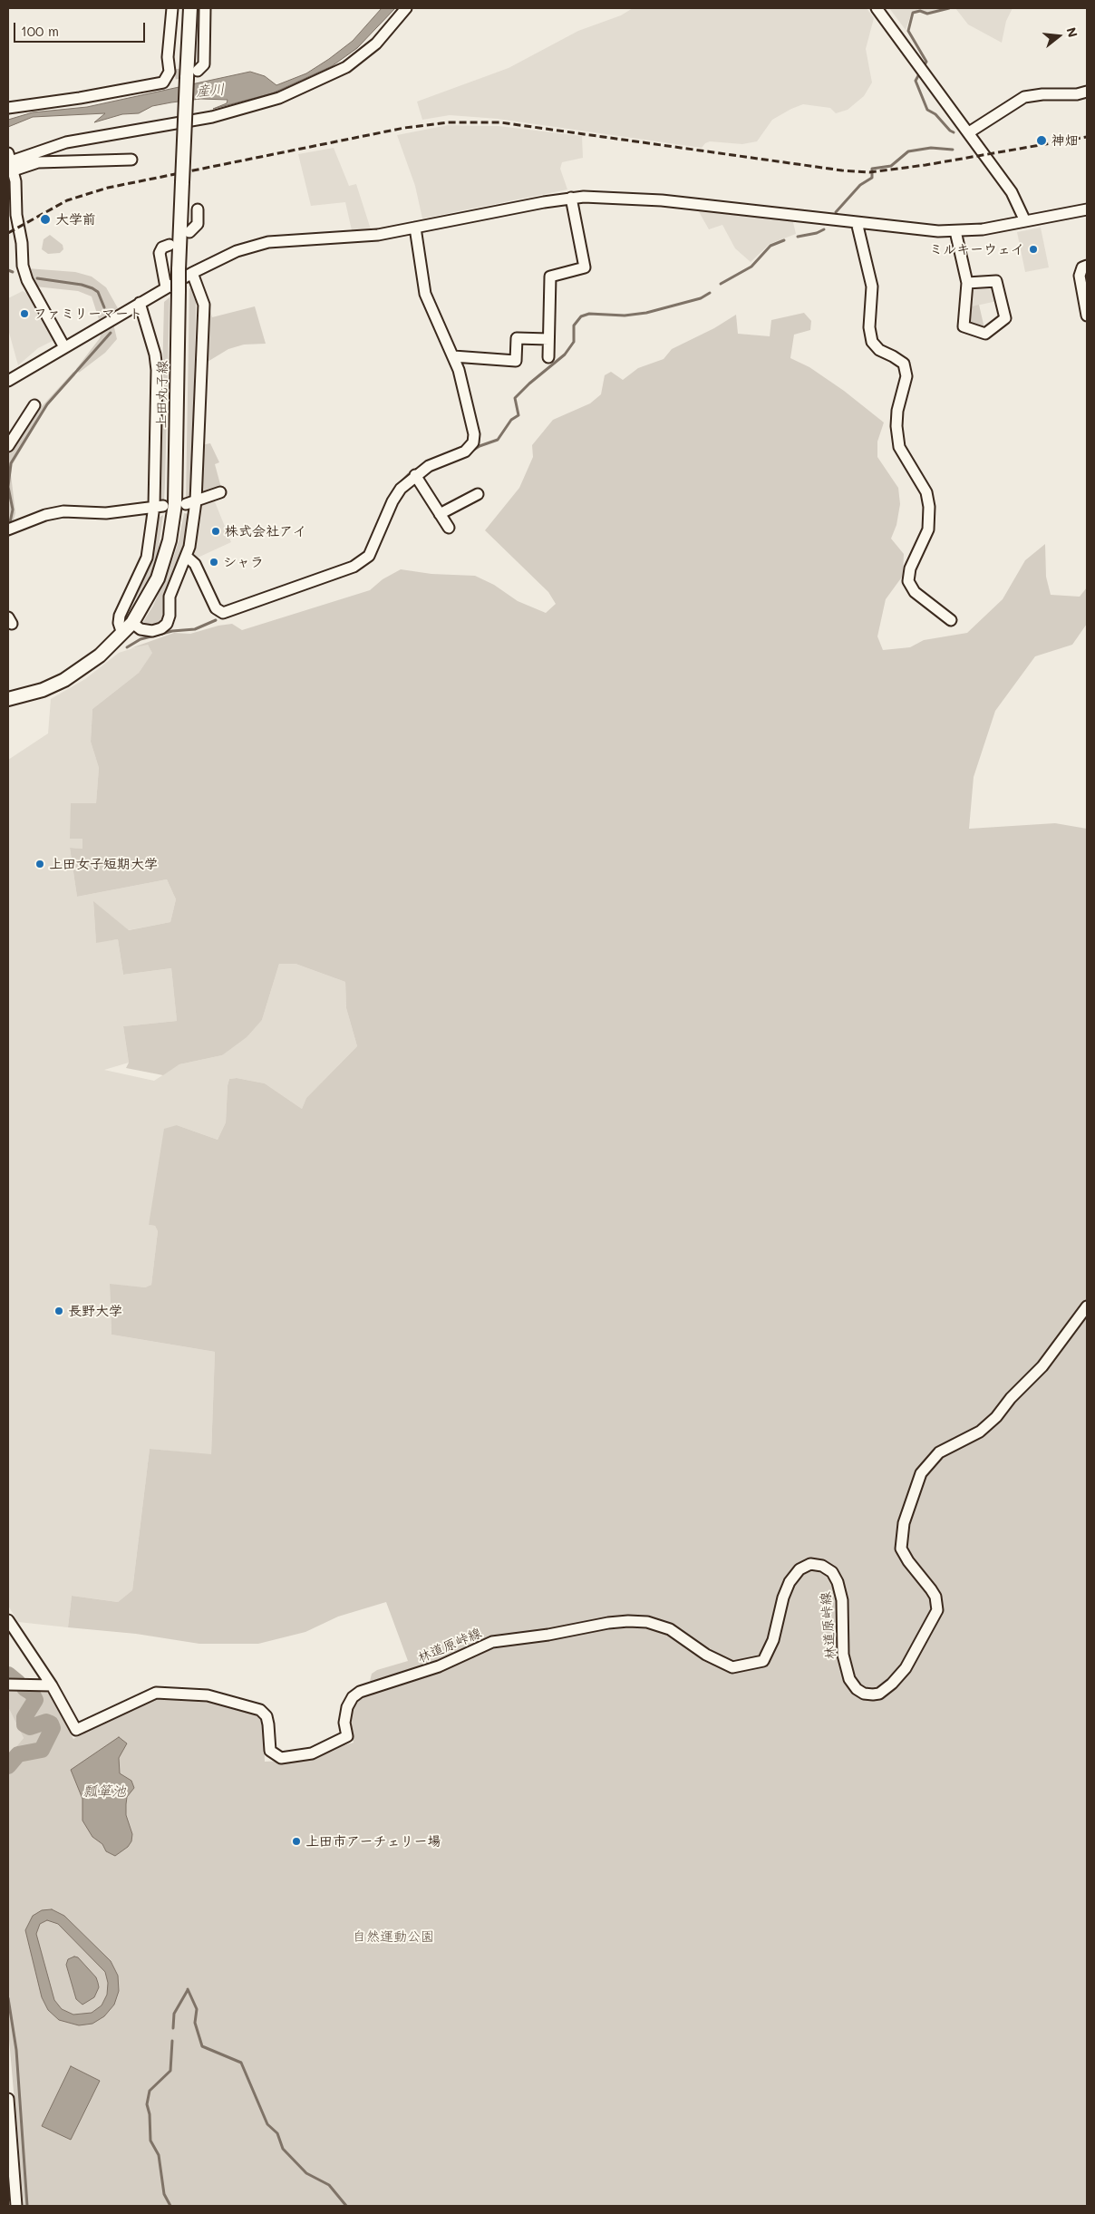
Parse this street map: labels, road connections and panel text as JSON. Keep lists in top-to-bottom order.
{
  "streets": {
    "main road": ["上田丸子線"],
    "street": ["林道原峠線"]
  },
  "water": ["産川", "瓢箪池"],
  "parks": ["自然運動公園"],
  "places": [
    "神畑",
    "大学前",
    "ミルキーウェイ",
    "ファミリーマート",
    "株式会社アイ",
    "シャラ",
    "上田女子短期大学",
    "長野大学",
    "上田市アーチェリー場"
  ],
  "scale_bar": "100 m",
  "north": "right"
}
